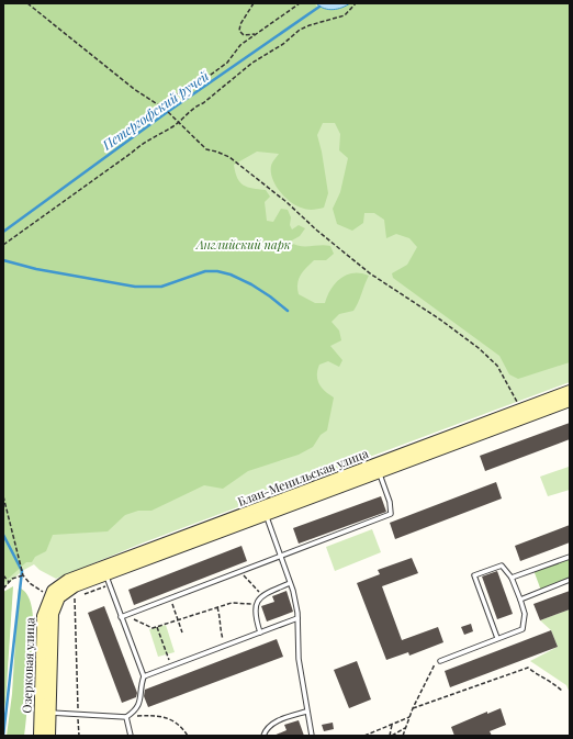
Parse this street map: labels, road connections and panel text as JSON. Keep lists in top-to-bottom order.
{
  "streets": {
    "street": ["Блан-Менильская улица", "Озерковая улица"]
  },
  "crossings": [
    ["Блан-Менильская улица", "Озерковая улица"]
  ],
  "water": ["Петергофский ручей"],
  "parks": ["Английский парк"]
}
